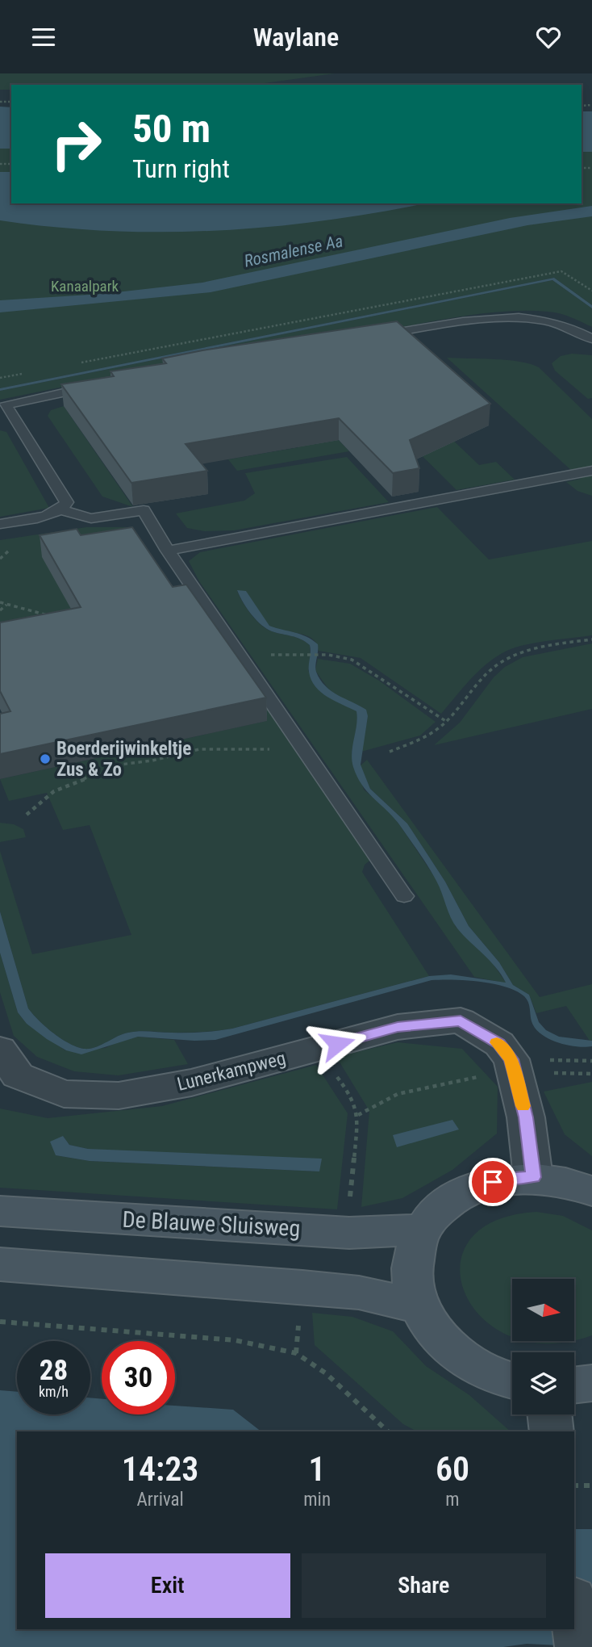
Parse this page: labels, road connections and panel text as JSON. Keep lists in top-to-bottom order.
{
  "streets": {
    "main road": ["De Blauwe Sluisweg"],
    "street": ["Lunerkampweg"]
  },
  "water": ["Rosmalense Aa"],
  "parks": ["Kanaalpark"],
  "places": ["Boerderijwinkeltje Zus & Zo"],
  "north": "right",
  "page": {
    "header": "Waylane",
    "turn": ["50 m", "Turn right"],
    "speed": "28 km/h",
    "limit": "30",
    "eta": [
      "14:23",
      "Arrival",
      "1",
      "min",
      "60",
      "m"
    ],
    "buttons": ["Exit", "Share"]
  }
}
